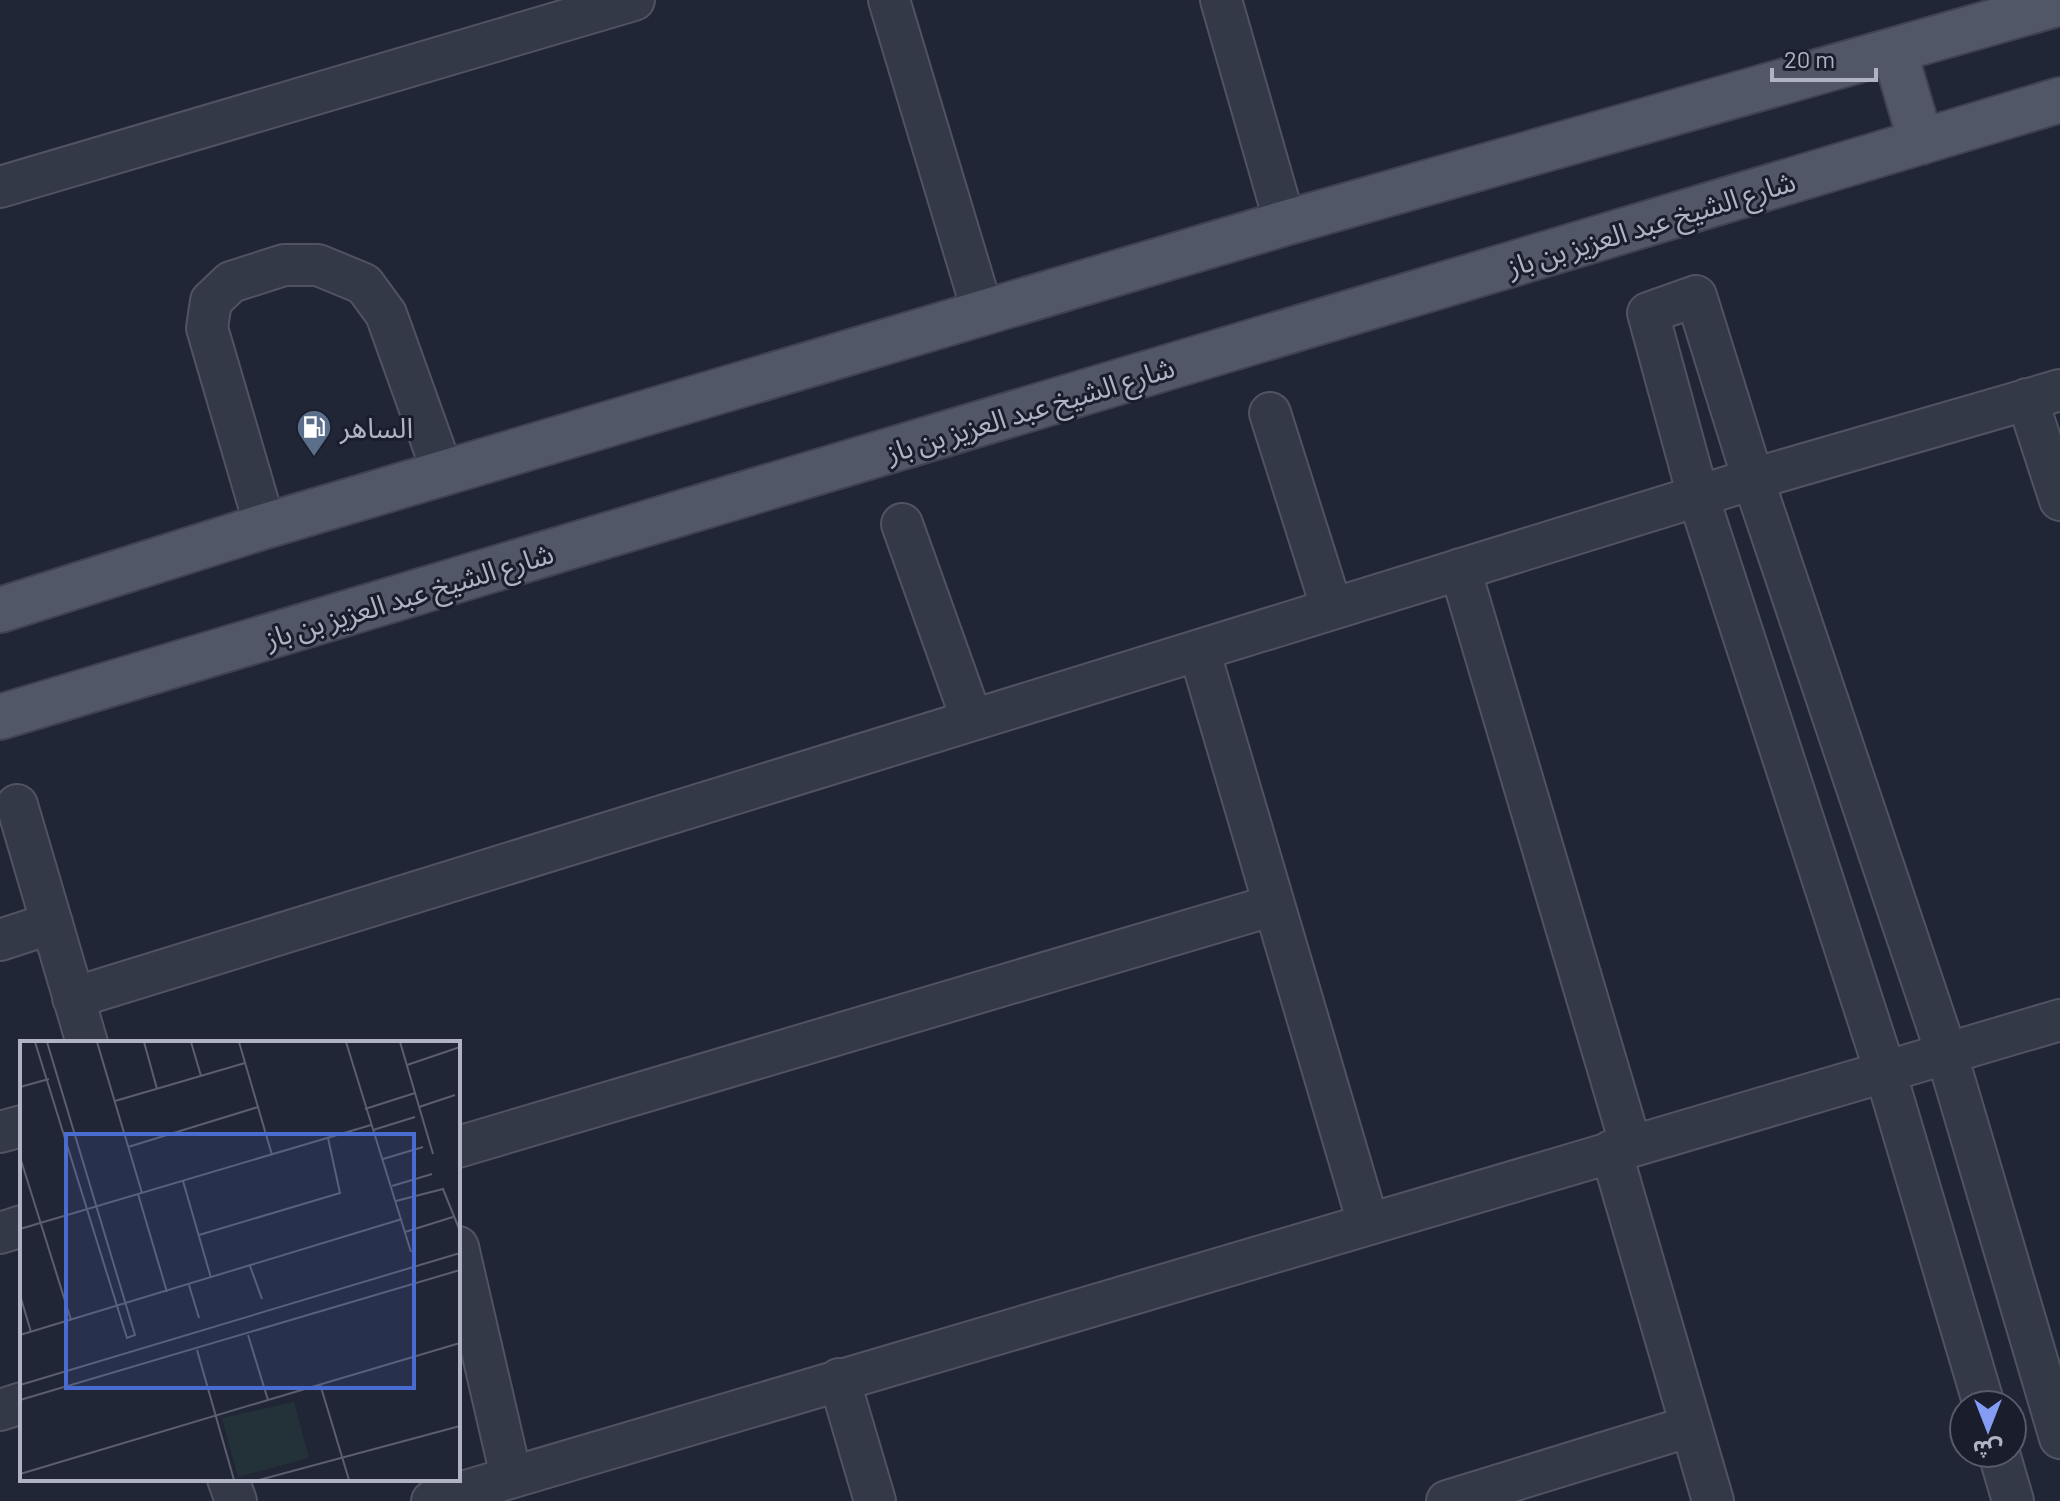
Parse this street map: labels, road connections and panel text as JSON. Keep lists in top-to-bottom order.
{
  "streets": {
    "main road": ["شارع الشيخ عبد العزيز بن باز"]
  },
  "places": {
    "fuel station": ["الساهر"]
  },
  "scale_bar": "20 m",
  "north": "bottom"
}
